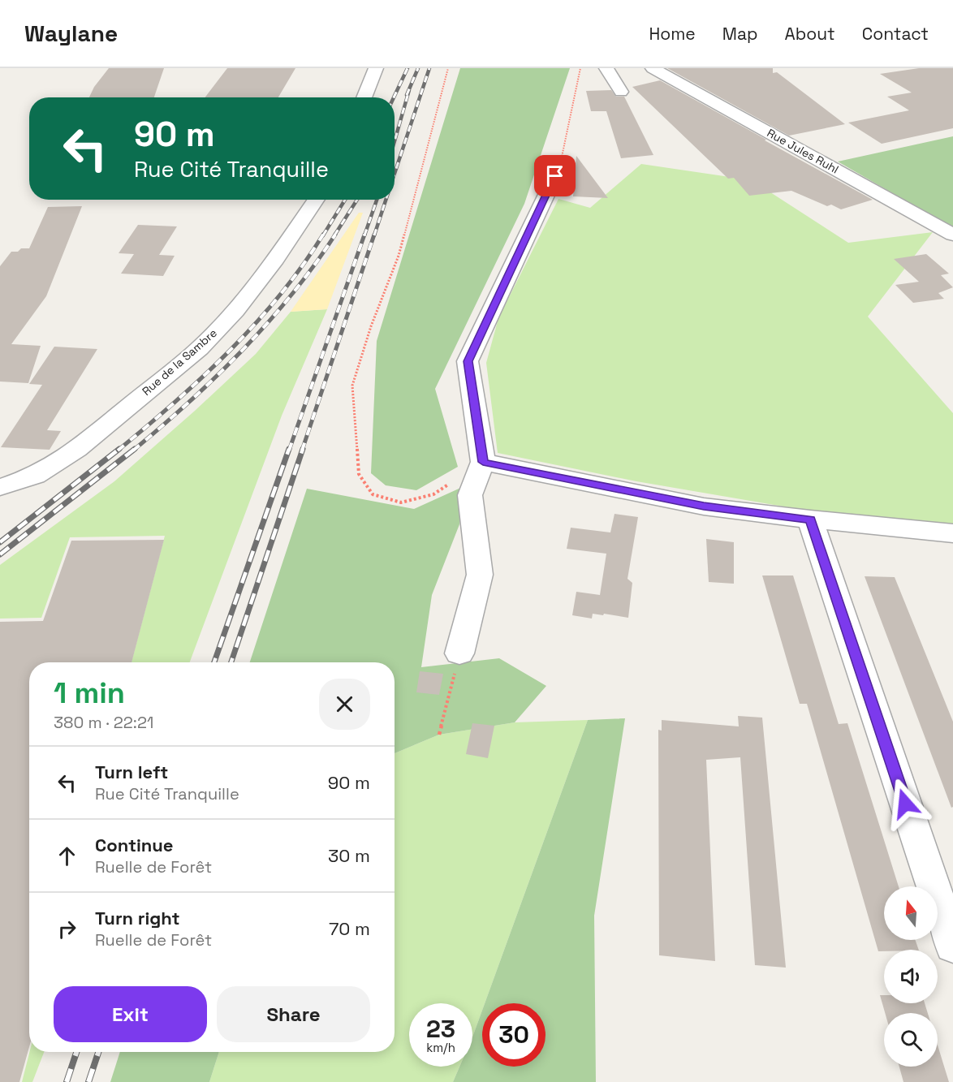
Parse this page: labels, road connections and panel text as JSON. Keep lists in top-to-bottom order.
{
  "streets": {
    "street": ["Rue Jules Ruhl", "Rue de la Sambre"]
  },
  "north": "top",
  "page": {
    "header": "Waylane",
    "nav": [
      "Home",
      "Map",
      "About",
      "Contact"
    ],
    "turn": ["90 m", "Rue Cité Tranquille"],
    "heading": ["1 min", "380 m · 22:21"],
    "list": [
      {
        "name": "Turn left",
        "note": "Rue Cité Tranquille",
        "value": "90 m"
      },
      {
        "name": "Continue",
        "note": "Ruelle de Forêt",
        "value": "30 m"
      },
      {
        "name": "Turn right",
        "note": "Ruelle de Forêt",
        "value": "70 m"
      }
    ],
    "buttons": ["Exit", "Share"],
    "speed": "23 km/h",
    "limit": "30"
  }
}
